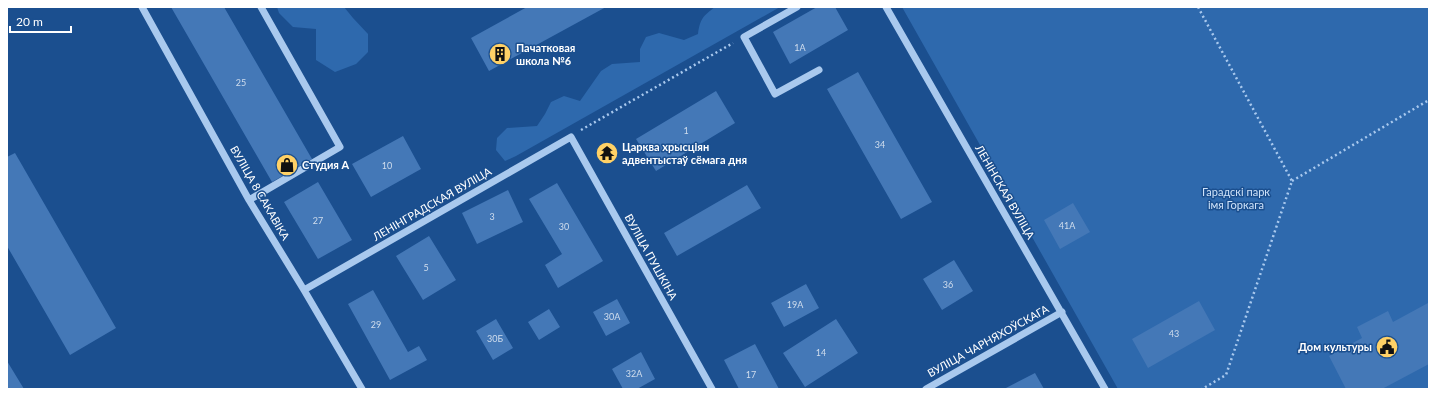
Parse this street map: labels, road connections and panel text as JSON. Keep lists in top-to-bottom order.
{
  "streets": {
    "street": [
      "ЛЕНІНСКАЯ ВУЛІЦА",
      "ВУЛІЦА 8 САКАВІКА",
      "ЛЕНІНГРАДСКАЯ ВУЛІЦА",
      "ВУЛІЦА ПУШКІНА",
      "ВУЛІЦА ЧАРНЯХОЎСКАГА"
    ]
  },
  "crossings": [
    ["ЛЕНІНСКАЯ ВУЛІЦА", "ВУЛІЦА ЧАРНЯХОЎСКАГА"],
    ["ВУЛІЦА 8 САКАВІКА", "ЛЕНІНГРАДСКАЯ ВУЛІЦА"],
    ["ЛЕНІНГРАДСКАЯ ВУЛІЦА", "ВУЛІЦА ПУШКІНА"]
  ],
  "parks": ["Гарадскі парк імя Горкага"],
  "places": {
    "building": ["Пачатковая школа №6"],
    "temple": ["Царква хрысціян адвентыстаў сёмага дня"],
    "shop": ["Студия А"],
    "public building": ["Дом культуры"]
  },
  "house_numbers": [
    "1А",
    "25",
    "1",
    "34",
    "10",
    "3",
    "27",
    "41А",
    "30",
    "5",
    "36",
    "19А",
    "30А",
    "29",
    "43",
    "30Б",
    "14",
    "32А",
    "17"
  ],
  "scale_bar": "20 m"
}
